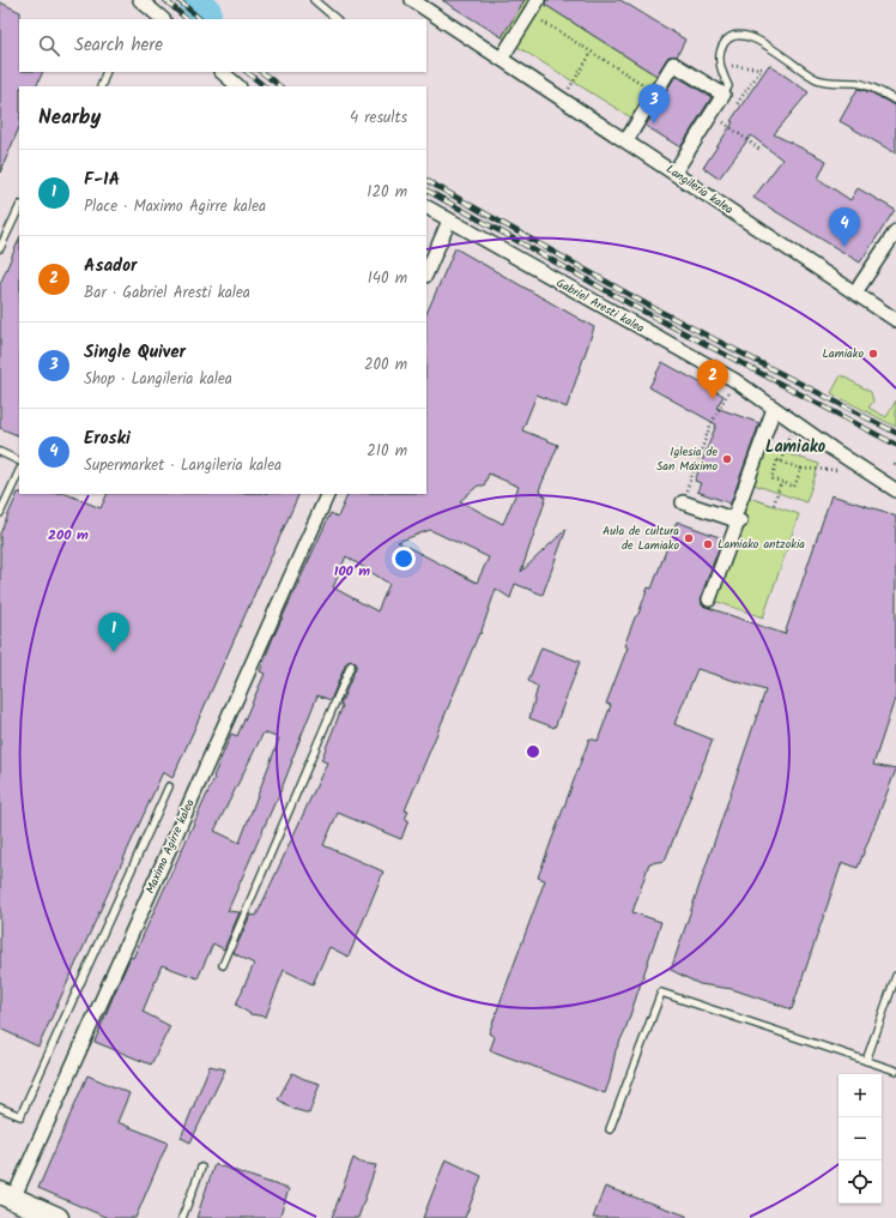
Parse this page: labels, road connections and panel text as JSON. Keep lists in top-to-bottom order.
{
  "streets": {
    "street": ["Langileria kalea", "Gabriel Aresti kalea", "Maximo Agirre kalea"]
  },
  "districts": ["Lamiako"],
  "places": [
    "Lamiako",
    "Iglesia de San Máximo",
    "Aula de cultura de Lamiako",
    "Lamiako antzokia"
  ],
  "page": {
    "search": "Search here",
    "pins": [
      "3",
      "4",
      "2",
      "1"
    ],
    "heading": ["Nearby", "4 results"],
    "list": [
      {
        "mark": "1",
        "name": "F-1A",
        "note": "Place · Maximo Agirre kalea",
        "value": "120 m"
      },
      {
        "mark": "2",
        "name": "Asador",
        "note": "Bar · Gabriel Aresti kalea",
        "value": "140 m"
      },
      {
        "mark": "3",
        "name": "Single Quiver",
        "note": "Shop · Langileria kalea",
        "value": "200 m"
      },
      {
        "mark": "4",
        "name": "Eroski",
        "note": "Supermarket · Langileria kalea",
        "value": "210 m"
      }
    ],
    "map_buttons": ["+", "−"]
  },
  "rings": ["200 m", "100 m"]
}
